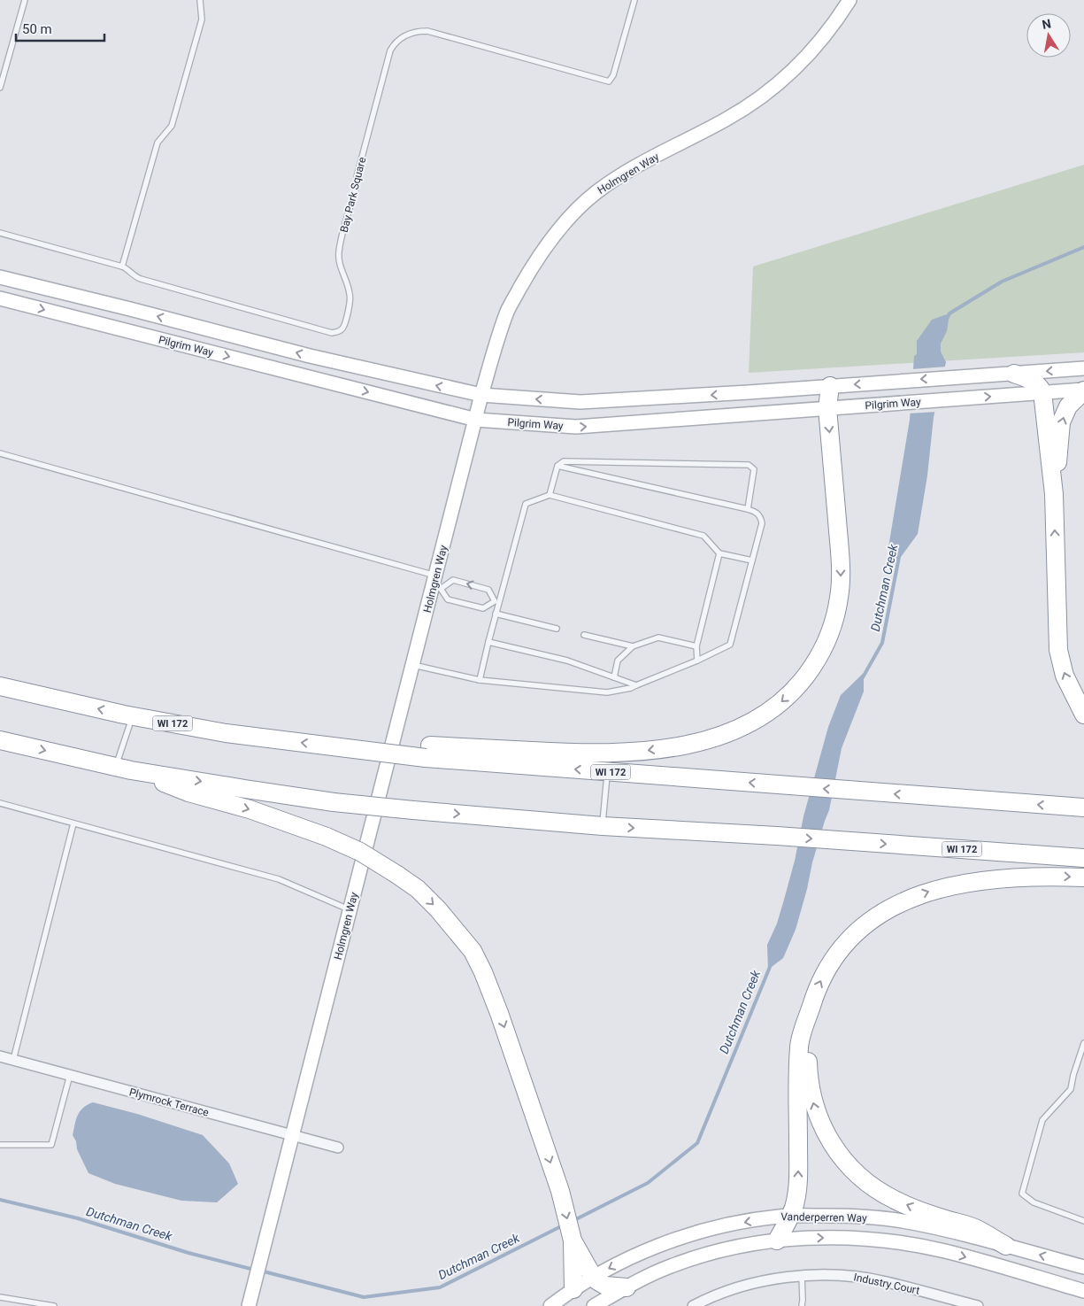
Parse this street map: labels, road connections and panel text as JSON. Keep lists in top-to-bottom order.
{
  "streets": {
    "highway": ["WI 172"],
    "street": [
      "Holmgren Way",
      "Pilgrim Way",
      "Plymrock Terrace",
      "Vanderperren Way",
      "Industry Court"
    ],
    "lane": ["Bay Park Square"]
  },
  "crossings": [
    ["Holmgren Way", "Pilgrim Way"],
    ["Holmgren Way", "Plymrock Terrace"]
  ],
  "water": ["Dutchman Creek"],
  "scale_bar": "50 m",
  "north": "top"
}
